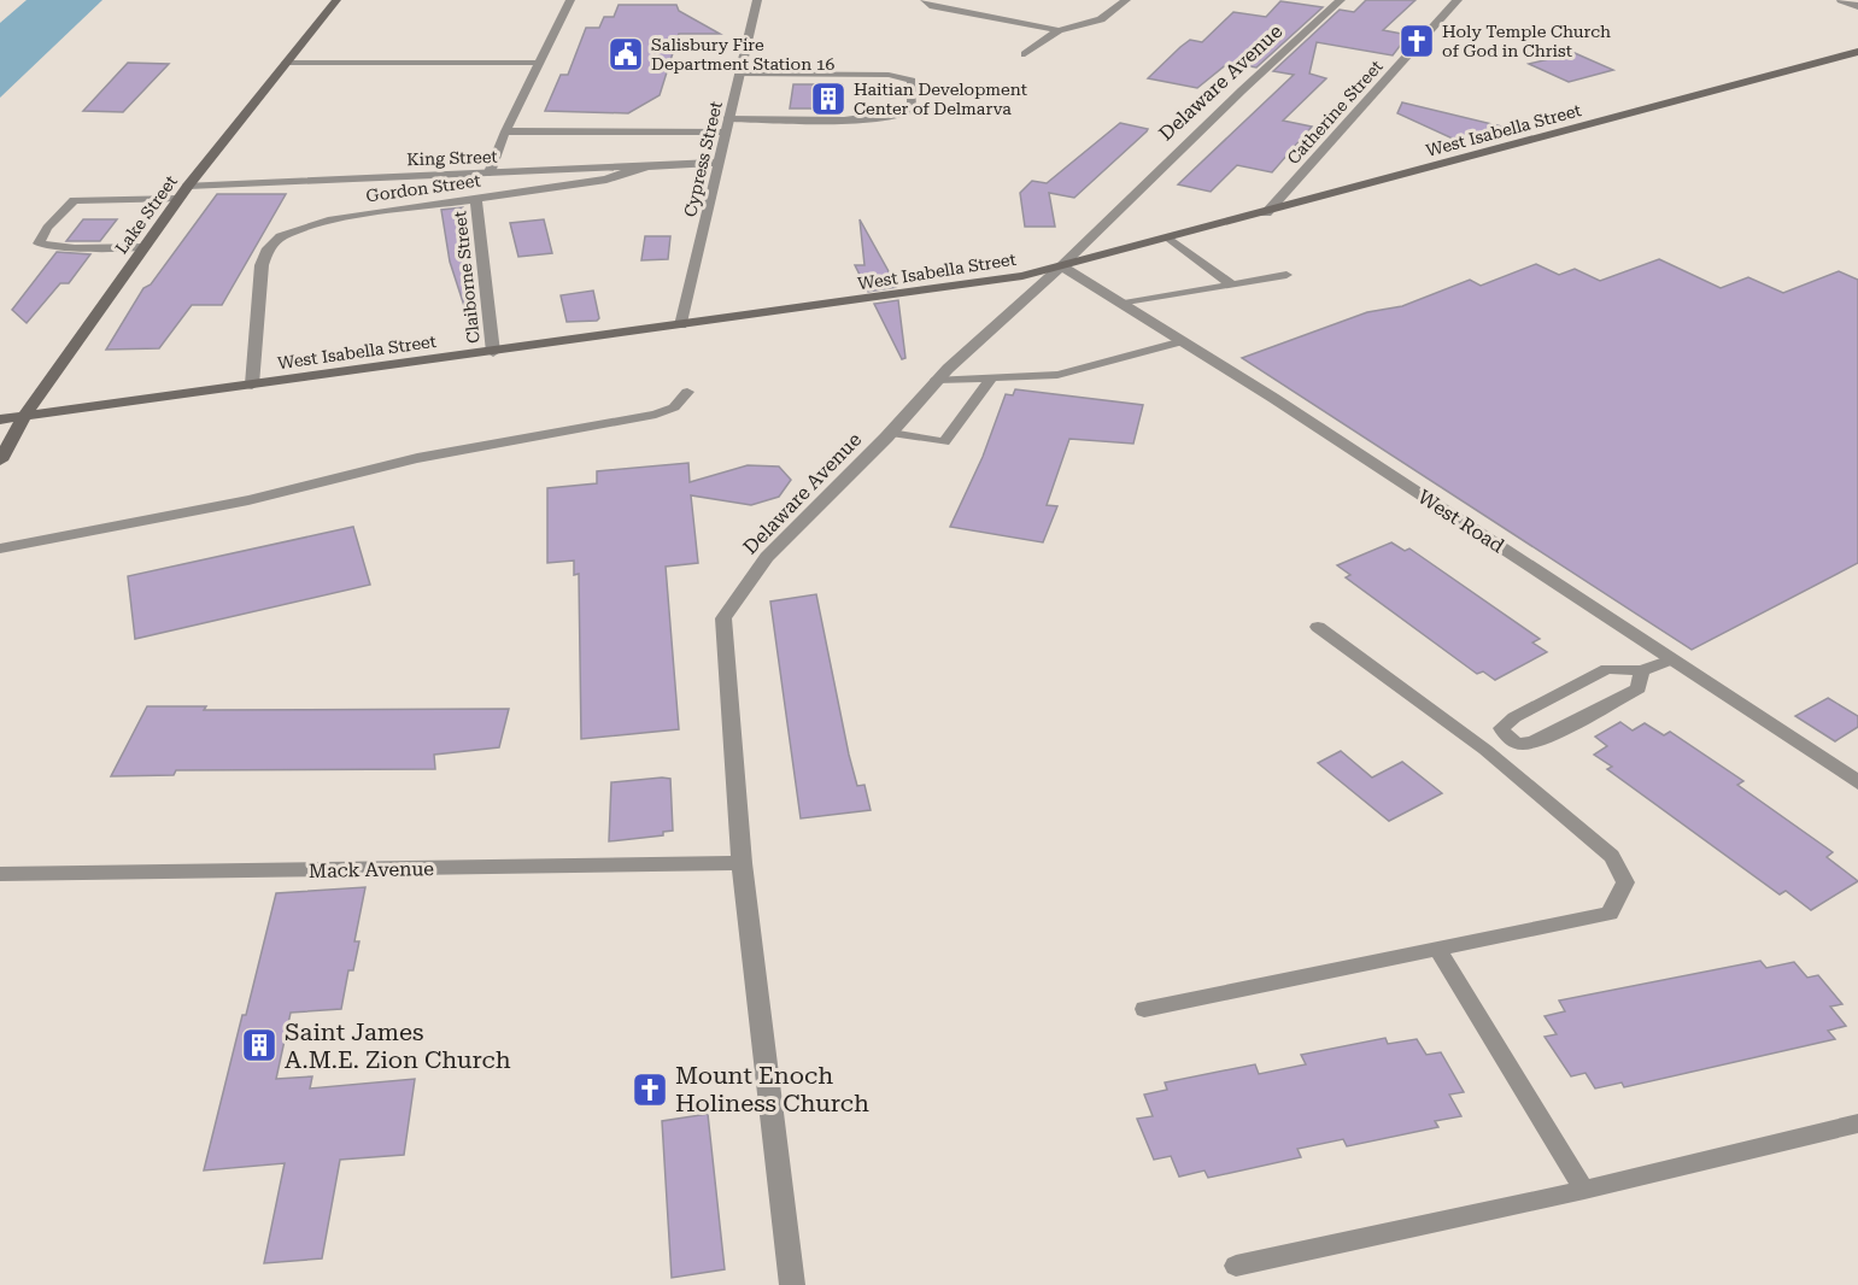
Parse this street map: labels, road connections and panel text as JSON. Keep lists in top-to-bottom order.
{
  "streets": {
    "street": [
      "Delaware Avenue",
      "Catherine Street",
      "West Isabella Street",
      "King Street",
      "Cypress Street",
      "Gordon Street",
      "Lake Street",
      "Claiborne Street",
      "West Road",
      "Mack Avenue"
    ]
  },
  "crossings": [
    ["Delaware Avenue", "West Isabella Street"],
    ["Delaware Avenue", "West Road"],
    ["Delaware Avenue", "Mack Avenue"],
    ["Catherine Street", "West Isabella Street"],
    ["West Isabella Street", "Cypress Street"],
    ["West Isabella Street", "Gordon Street"],
    ["West Isabella Street", "Lake Street"],
    ["West Isabella Street", "Claiborne Street"],
    ["West Isabella Street", "West Road"],
    ["King Street", "Cypress Street"],
    ["King Street", "Gordon Street"],
    ["King Street", "Lake Street"],
    ["Gordon Street", "Claiborne Street"]
  ],
  "places": {
    "church": ["Holy Temple Church of God in Christ", "Mount Enoch Holiness Church"],
    "public building": ["Salisbury Fire Department Station 16"],
    "building": ["Haitian Development Center of Delmarva", "Saint James A.M.E. Zion Church"]
  }
}
